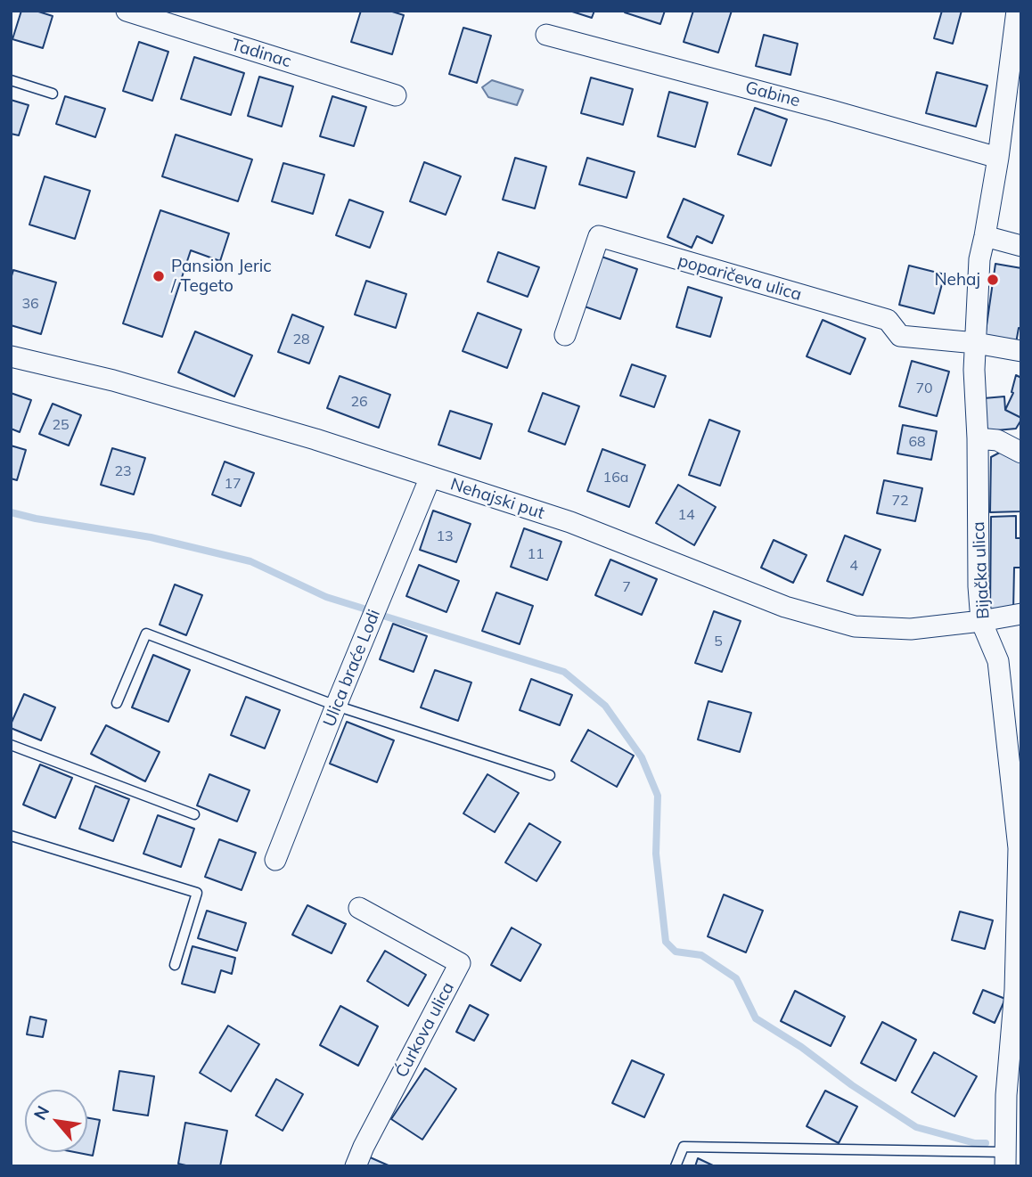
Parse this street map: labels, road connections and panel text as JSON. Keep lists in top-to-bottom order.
{
  "streets": {
    "street": [
      "Tadinac",
      "Gabine",
      "poparičeva ulica",
      "Nehajski put",
      "Bijačka ulica",
      "Ulica braće Lodi",
      "Ćurkova ulica"
    ]
  },
  "crossings": [
    ["Gabine", "Bijačka ulica"],
    ["poparičeva ulica", "Bijačka ulica"],
    ["Nehajski put", "Bijačka ulica"],
    ["Nehajski put", "Ulica braće Lodi"]
  ],
  "places": ["Pansion Jeric / Tegeto", "Nehaj"],
  "house_numbers": [
    "36",
    "28",
    "70",
    "26",
    "25",
    "68",
    "23",
    "16a",
    "17",
    "72",
    "14",
    "13",
    "11",
    "4",
    "7",
    "5"
  ],
  "north": "top left"
}
